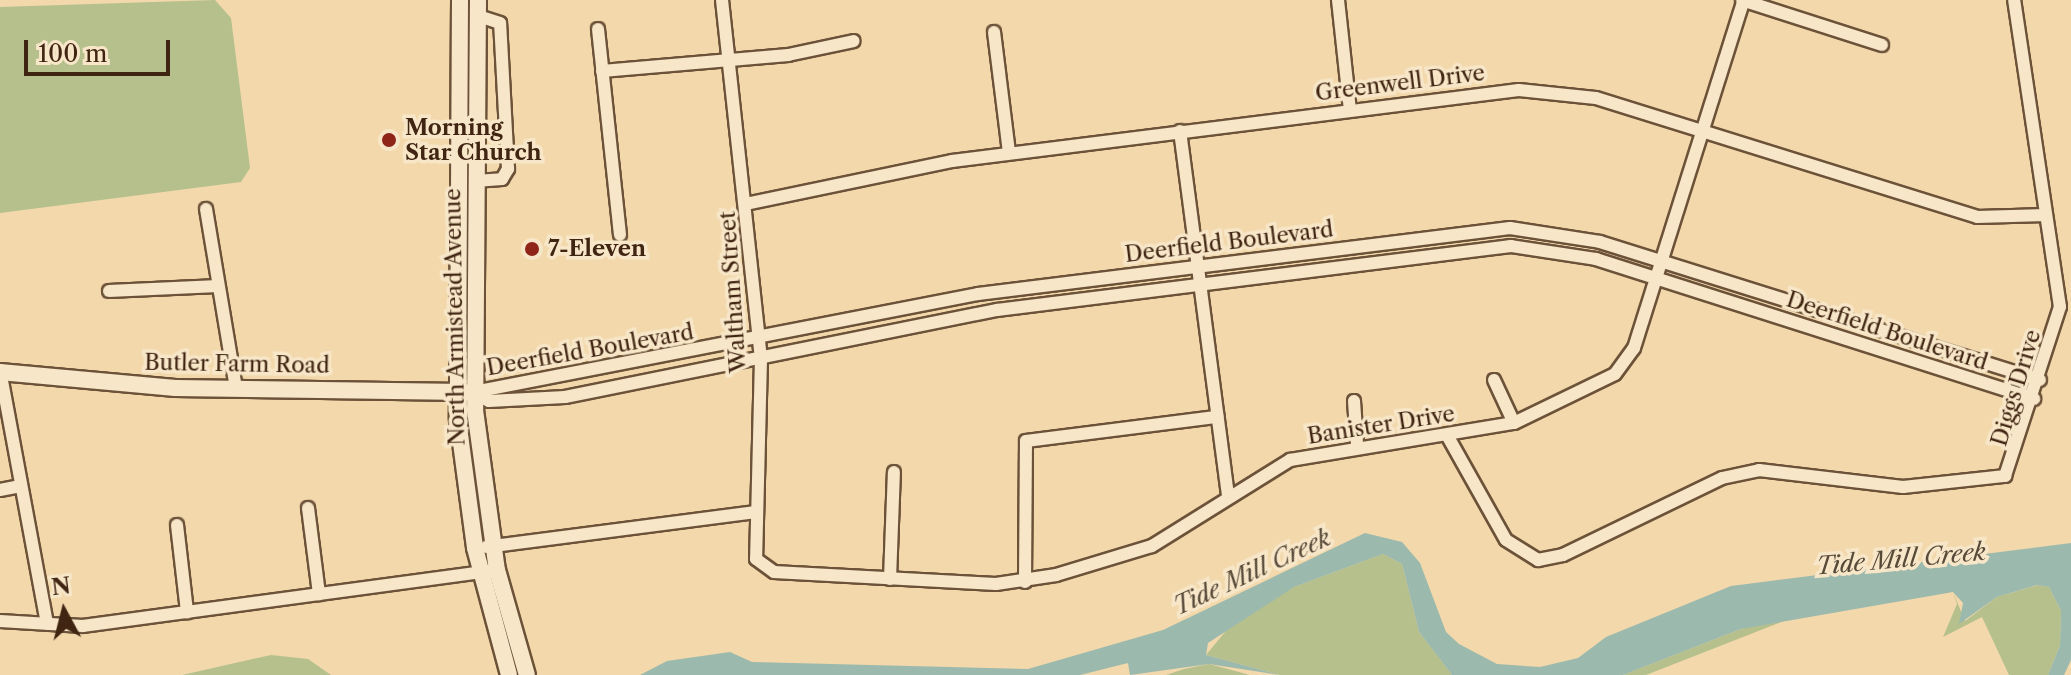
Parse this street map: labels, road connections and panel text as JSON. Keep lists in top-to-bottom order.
{
  "streets": {
    "main road": ["North Armistead Avenue", "Butler Farm Road"],
    "street": [
      "Greenwell Drive",
      "Deerfield Boulevard",
      "Waltham Street",
      "Diggs Drive",
      "Banister Drive"
    ]
  },
  "crossings": [
    ["Greenwell Drive", "Waltham Street"],
    ["Greenwell Drive", "Diggs Drive"],
    ["Greenwell Drive", "Banister Drive"],
    ["Deerfield Boulevard", "Waltham Street"],
    ["Deerfield Boulevard", "North Armistead Avenue"],
    ["Deerfield Boulevard", "Butler Farm Road"],
    ["Deerfield Boulevard", "Diggs Drive"],
    ["Deerfield Boulevard", "Banister Drive"],
    ["Waltham Street", "Banister Drive"],
    ["North Armistead Avenue", "Butler Farm Road"],
    ["Diggs Drive", "Banister Drive"]
  ],
  "water": ["Tide Mill Creek"],
  "places": ["Morning Star Church", "7-Eleven"],
  "scale_bar": "100 m",
  "north": "top"
}
